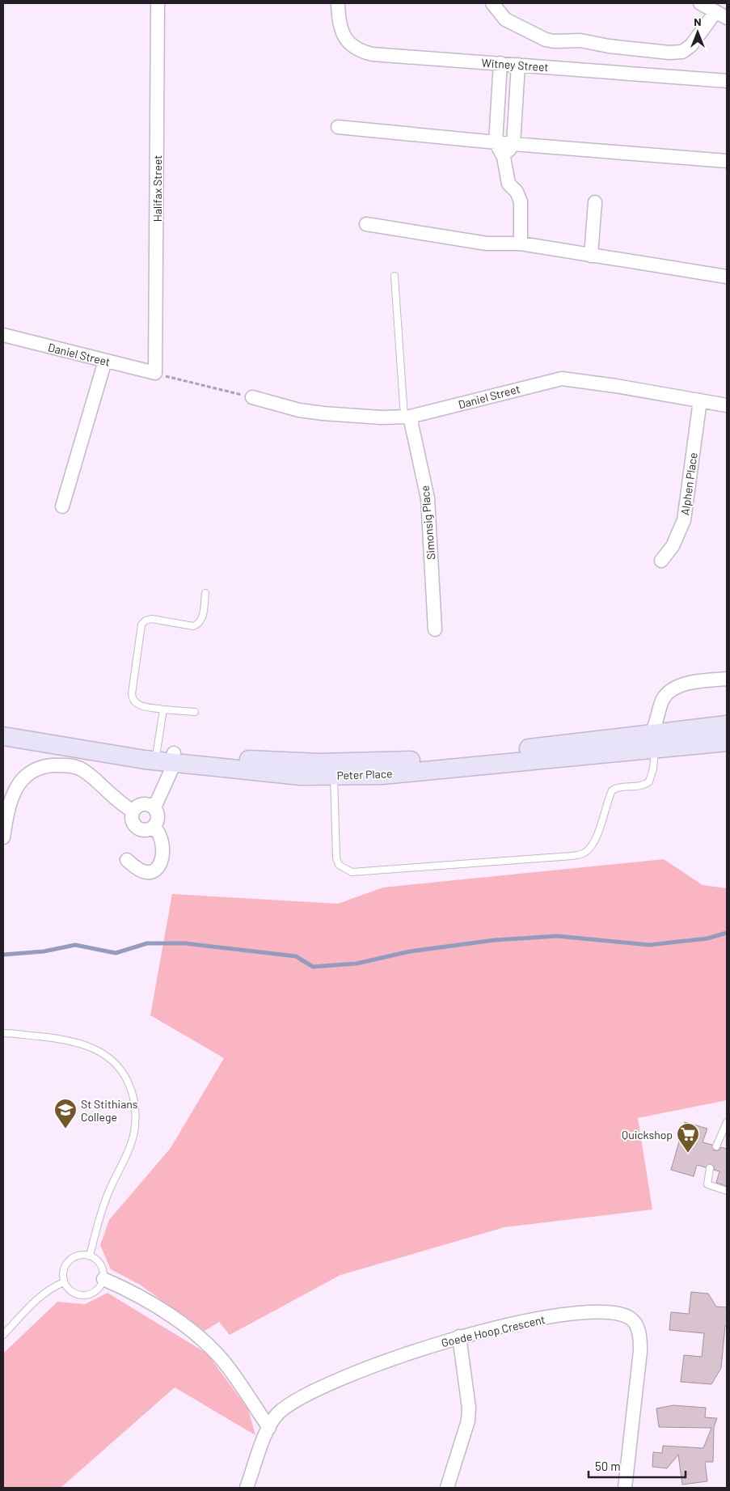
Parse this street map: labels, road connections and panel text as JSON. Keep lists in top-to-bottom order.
{
  "streets": {
    "main road": ["Peter Place"],
    "street": [
      "Witney Street",
      "Halifax Street",
      "Daniel Street",
      "Alphen Place",
      "Simonsig Place",
      "Goede Hoop Crescent"
    ]
  },
  "crossings": [
    ["Halifax Street", "Daniel Street"],
    ["Daniel Street", "Alphen Place"],
    ["Daniel Street", "Simonsig Place"]
  ],
  "places": {
    "school or university": ["St Stithians College"],
    "supermarket": ["Quickshop"]
  },
  "scale_bar": "50 m",
  "north": "top"
}
